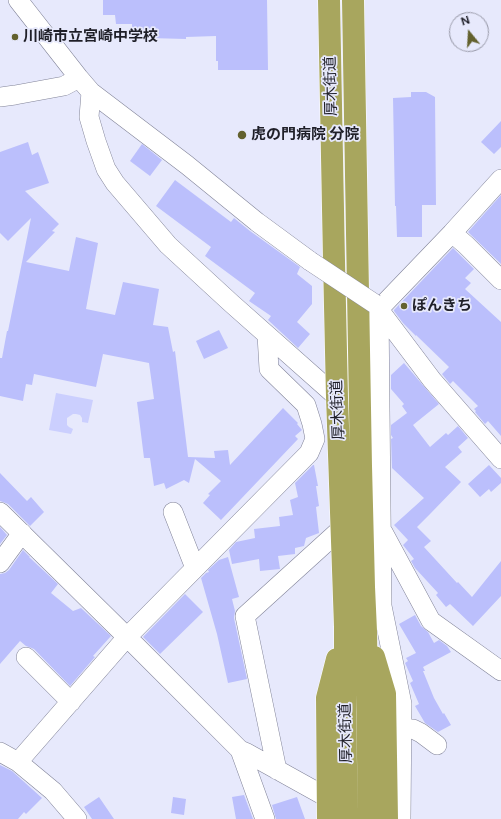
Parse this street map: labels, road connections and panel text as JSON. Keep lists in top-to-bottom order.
{
  "streets": {
    "highway": ["厚木街道"]
  },
  "places": ["川崎市立宮崎中学校", "虎の門病院 分院", "ぽんきち"],
  "north": "top"
}
